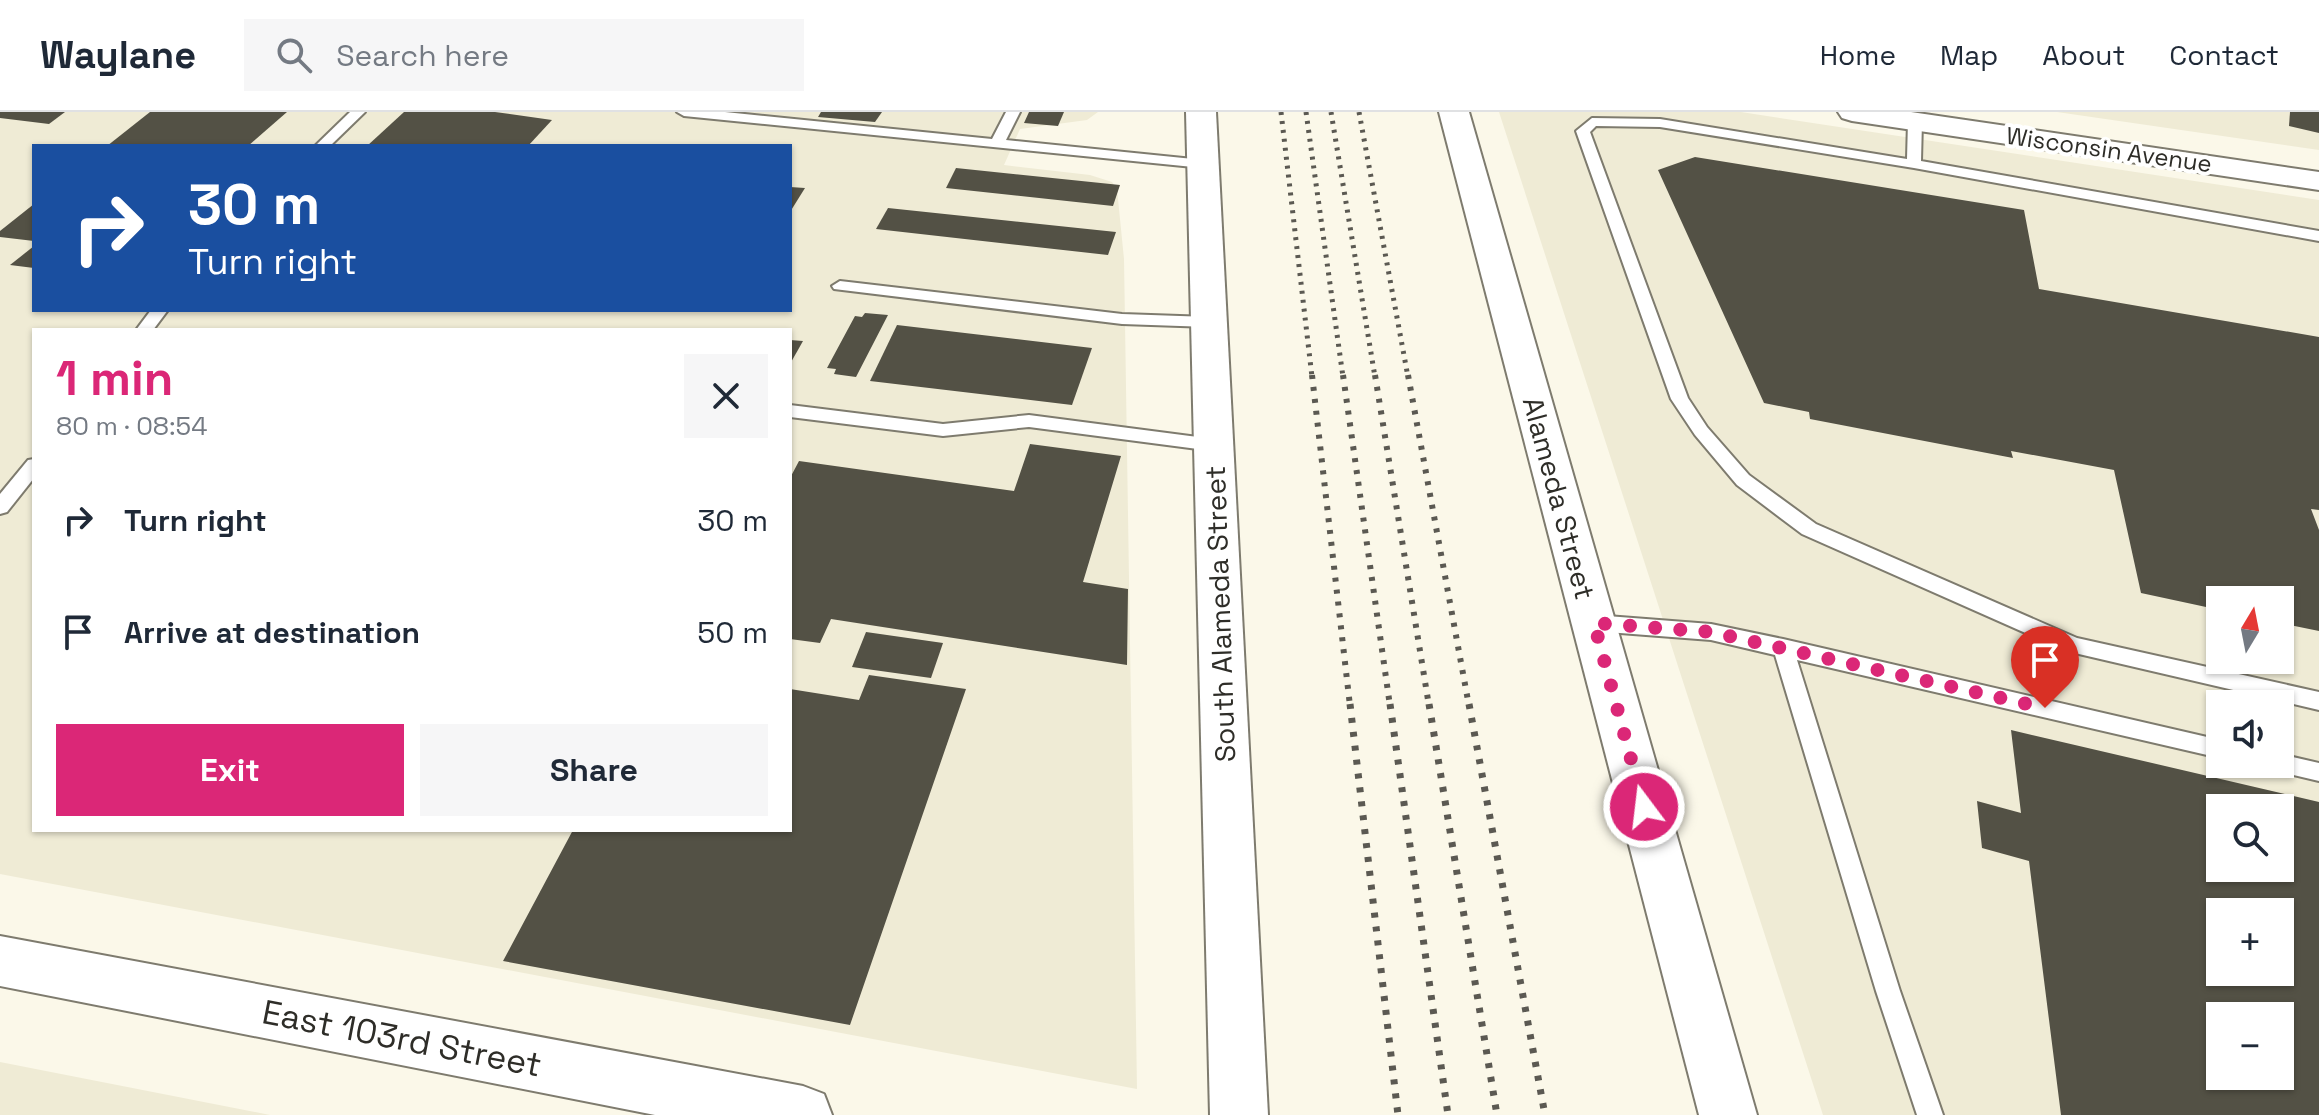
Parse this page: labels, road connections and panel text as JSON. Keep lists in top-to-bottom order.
{
  "streets": {
    "street": [
      "Wisconsin Avenue",
      "Alameda Street",
      "South Alameda Street",
      "East 103rd Street"
    ]
  },
  "north": "top",
  "page": {
    "header": "Waylane",
    "search": "Search here",
    "nav": [
      "Home",
      "Map",
      "About",
      "Contact"
    ],
    "turn": ["30 m", "Turn right"],
    "heading": ["1 min", "80 m · 08:54"],
    "list": [
      {
        "name": "Turn right",
        "value": "30 m"
      },
      {
        "name": "Arrive at destination",
        "value": "50 m"
      }
    ],
    "map_buttons": ["+", "−"],
    "buttons": ["Exit", "Share"]
  }
}
